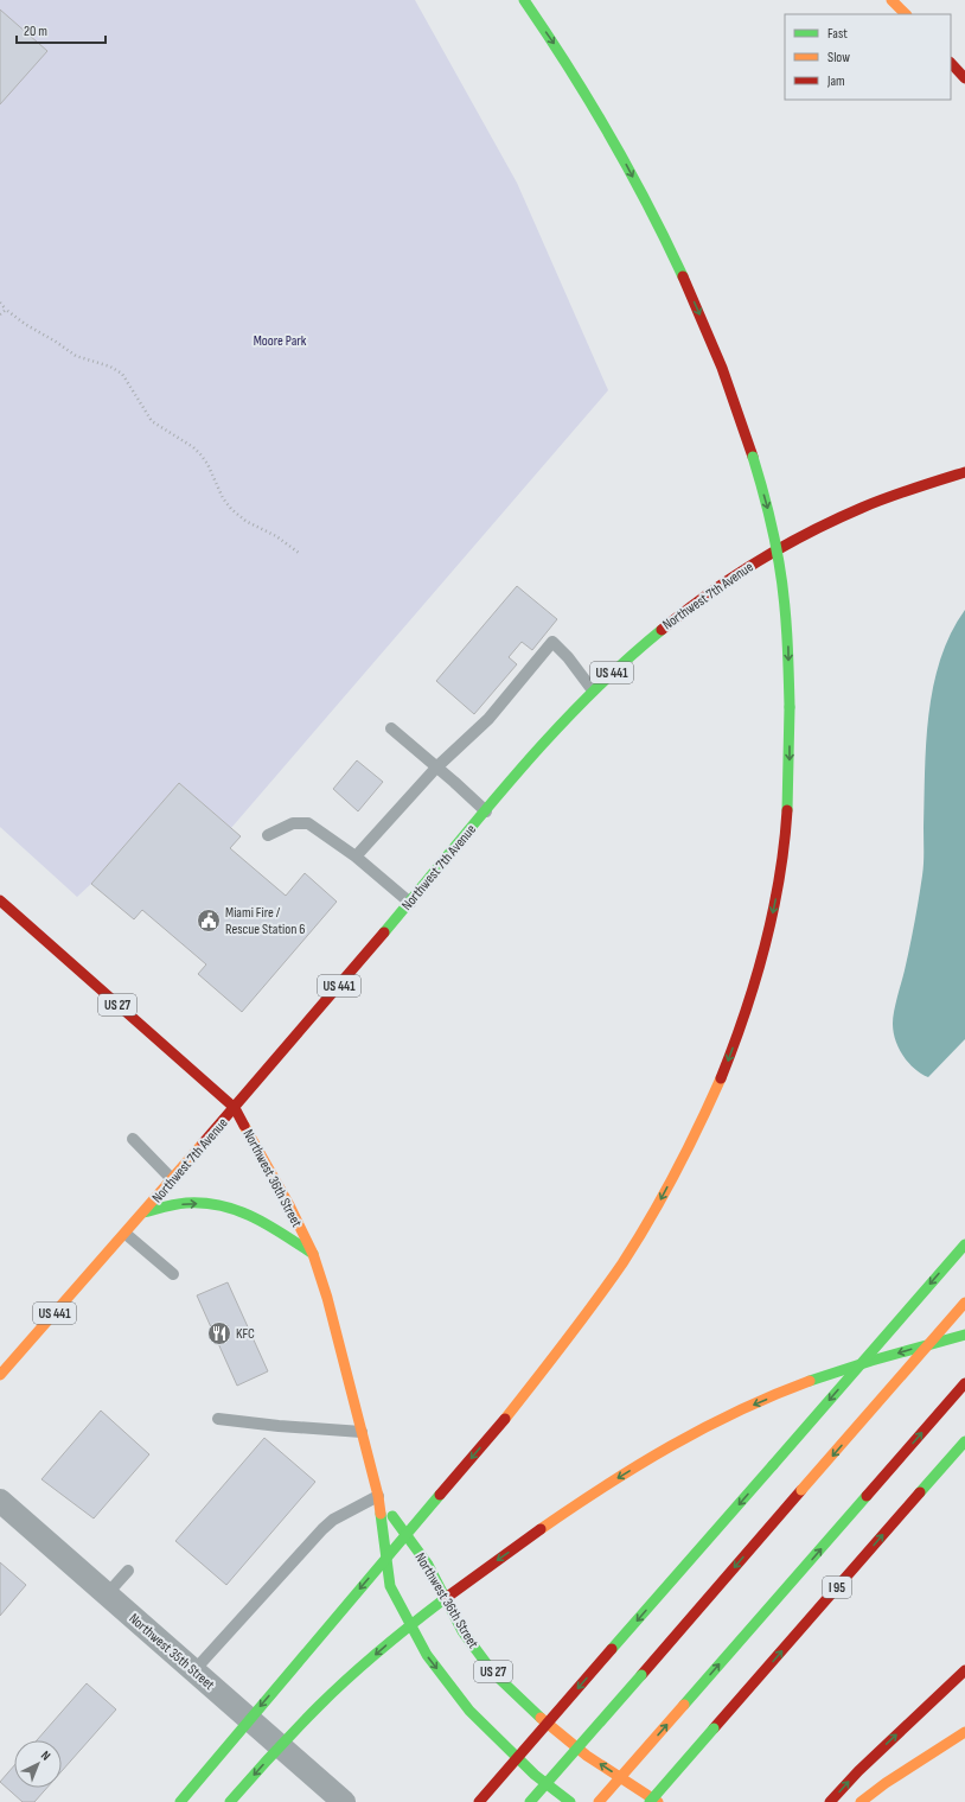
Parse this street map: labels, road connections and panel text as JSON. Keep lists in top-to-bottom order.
{
  "streets": {
    "main road": [
      "Northwest 7th Avenue",
      "US 441",
      "US 27",
      "Northwest 36th Street",
      "I 95"
    ],
    "street": ["Northwest 35th Street"]
  },
  "crossings": [
    ["Northwest 7th Avenue", "Northwest 36th Street"]
  ],
  "parks": ["Moore Park"],
  "places": {
    "public building": ["Miami Fire / Rescue Station 6"],
    "restaurant": ["KFC"]
  },
  "legend": ["Fast", "Slow", "Jam"],
  "scale_bar": "20 m",
  "north": "top right"
}
